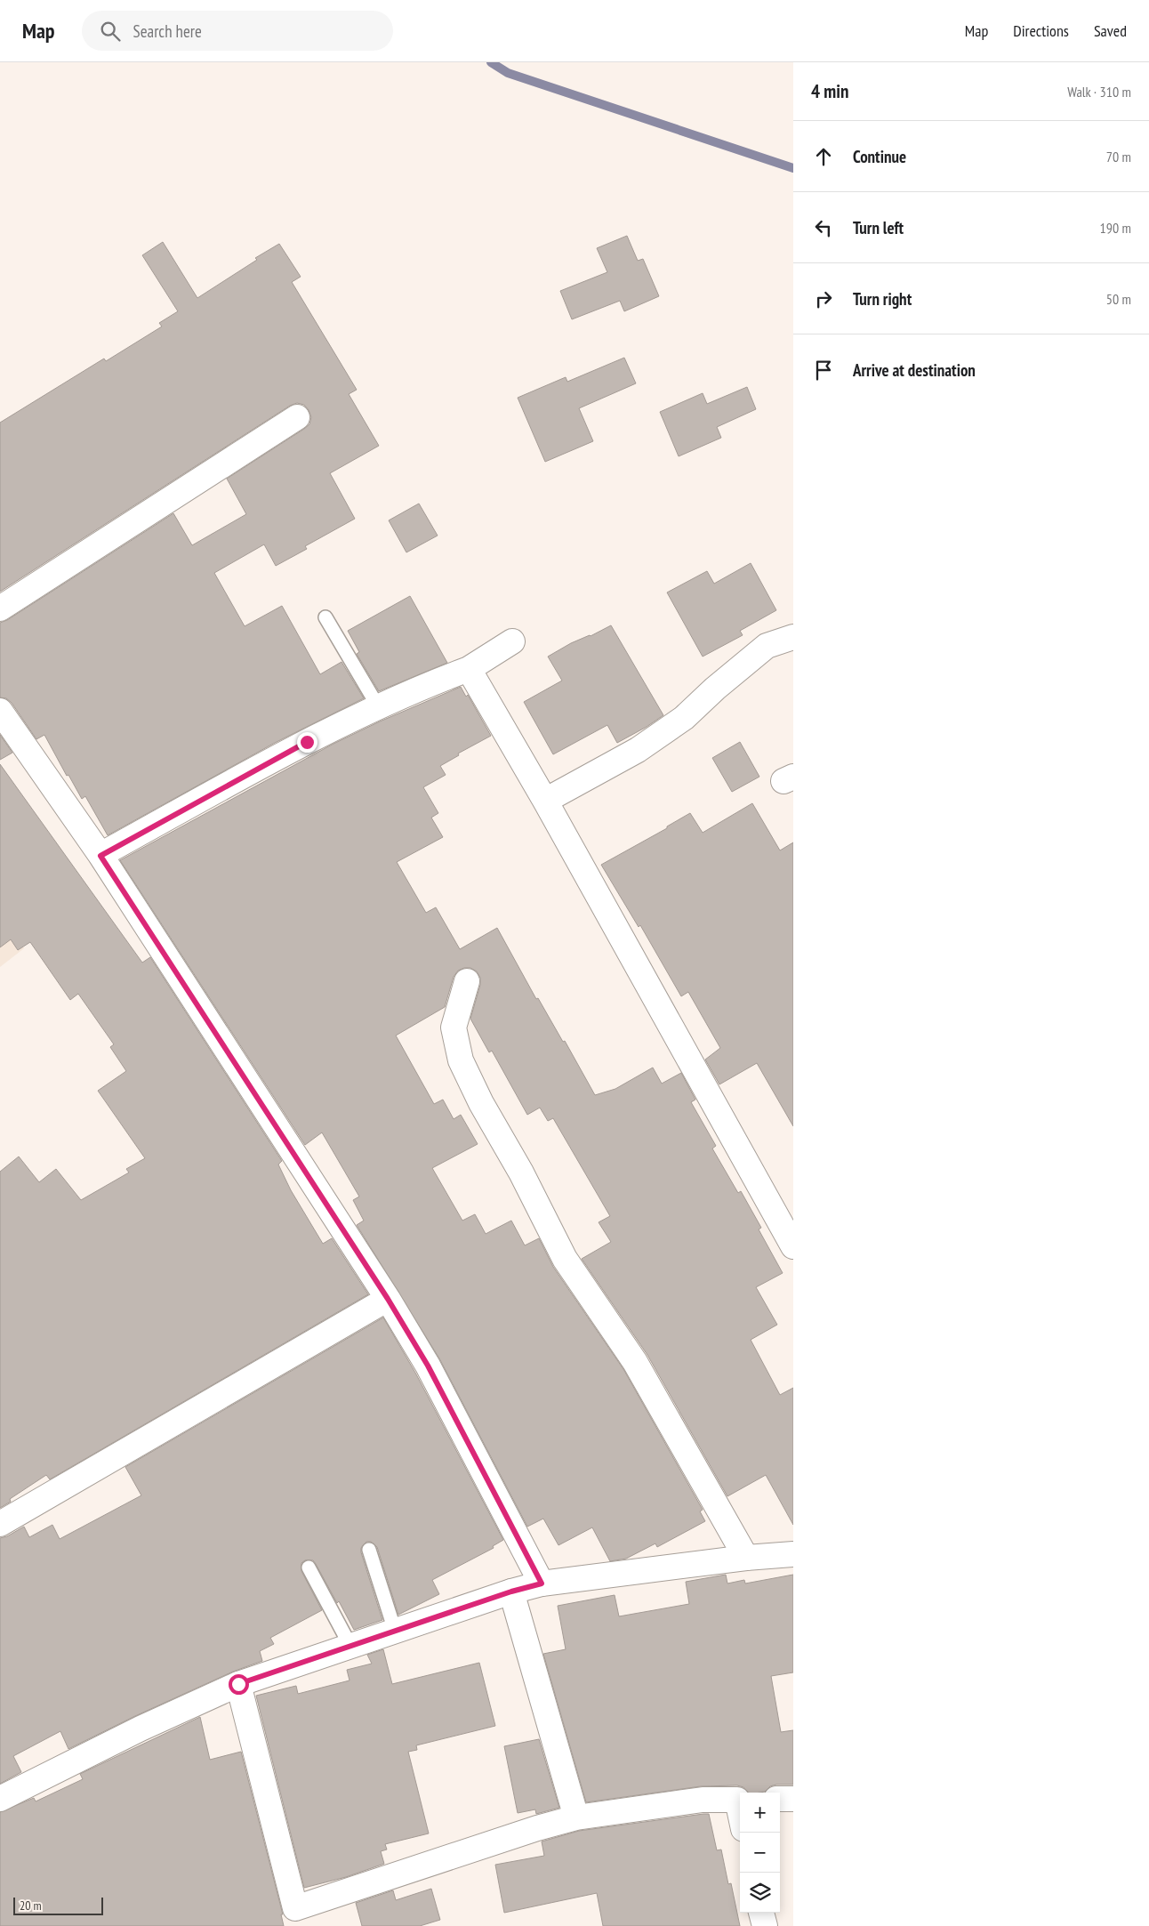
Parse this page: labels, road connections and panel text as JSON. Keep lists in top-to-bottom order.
{
  "scale_bar": "20 m",
  "page": {
    "header": "Map",
    "search": "Search here",
    "nav": ["Map", "Directions", "Saved"],
    "heading": ["4 min", "Walk · 310 m"],
    "list": [
      ["Continue", "70 m"],
      ["Turn left", "190 m"],
      ["Turn right", "50 m"],
      "Arrive at destination"
    ],
    "map_buttons": ["+", "−"],
    "scale": "20 m"
  }
}
